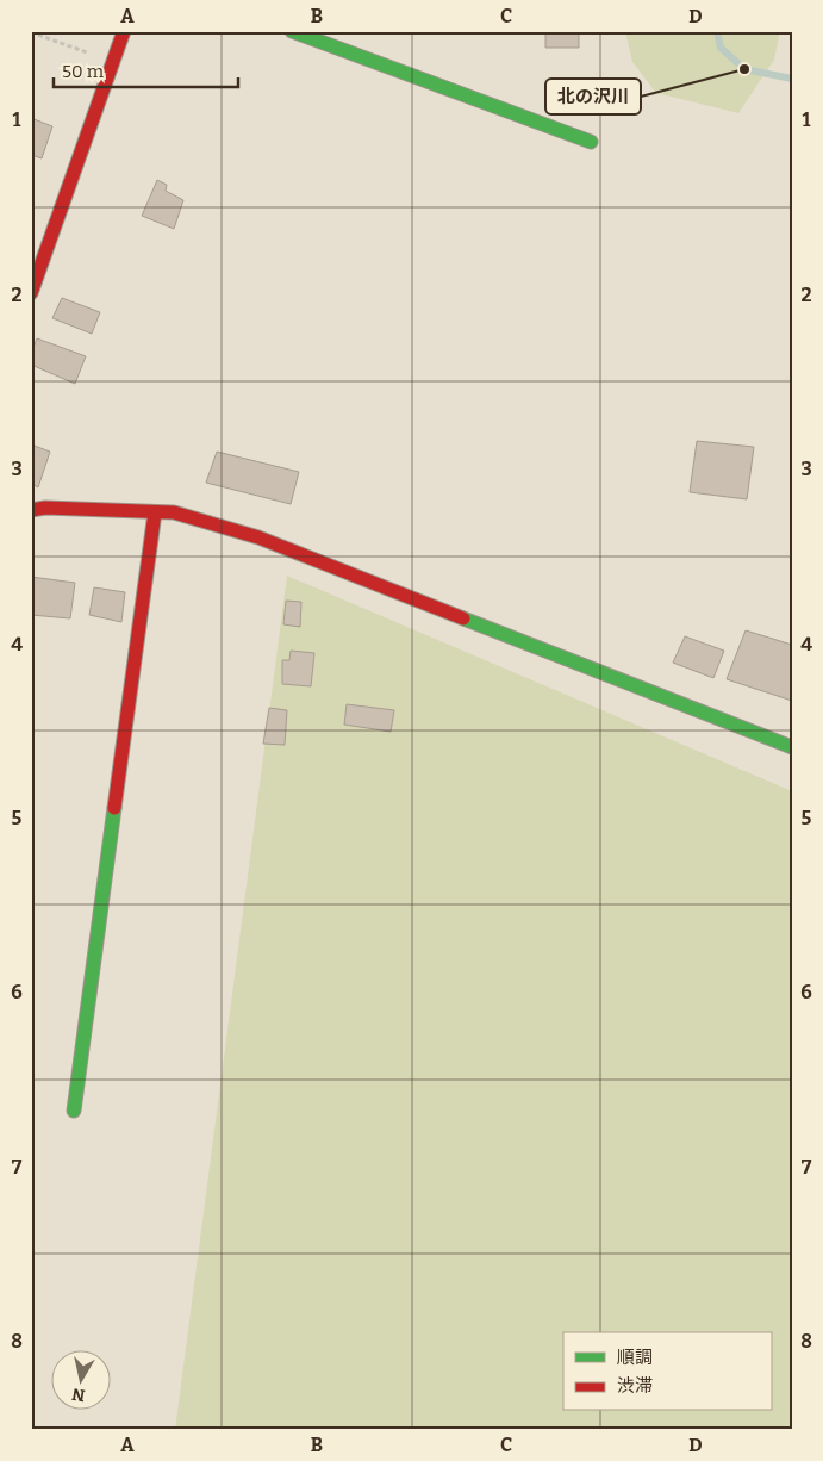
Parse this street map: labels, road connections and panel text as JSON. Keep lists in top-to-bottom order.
{
  "places": ["北の沢川"],
  "legend": ["順調", "渋滞"],
  "scale_bar": "50 m",
  "north": "bottom",
  "grid": {
    "columns": [
      "A",
      "B",
      "C",
      "D"
    ],
    "rows": [
      "1",
      "2",
      "3",
      "4",
      "5",
      "6",
      "7",
      "8"
    ]
  }
}
